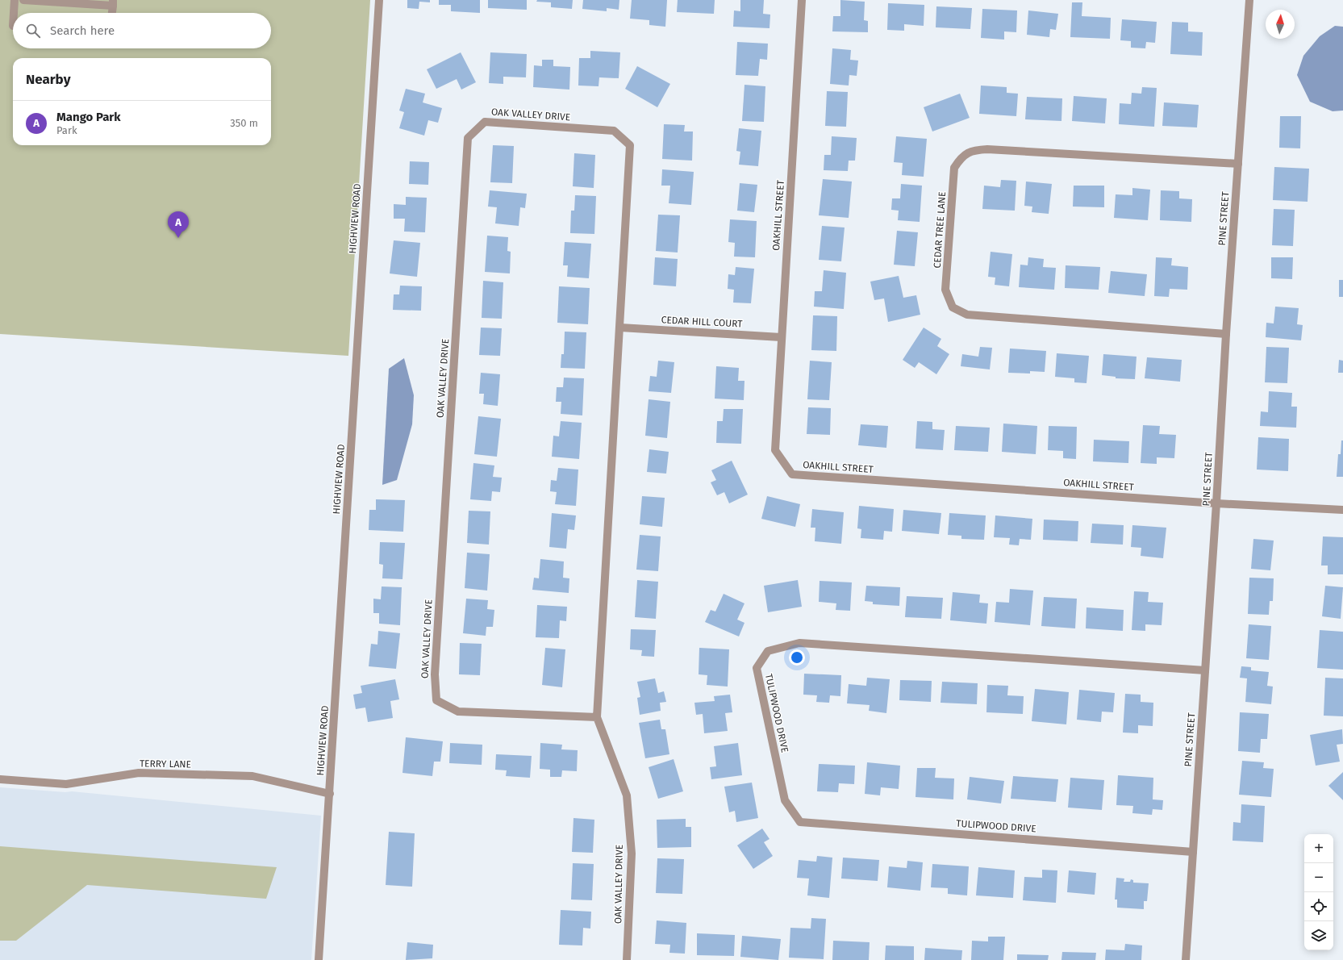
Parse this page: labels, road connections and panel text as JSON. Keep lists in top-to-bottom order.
{
  "streets": {
    "street": [
      "OAK VALLEY DRIVE",
      "OAKHILL STREET",
      "HIGHVIEW ROAD",
      "PINE STREET",
      "CEDAR TREE LANE",
      "CEDAR HILL COURT",
      "TULIPWOOD DRIVE",
      "TERRY LANE"
    ]
  },
  "crossings": [
    ["OAK VALLEY DRIVE", "CEDAR HILL COURT"],
    ["OAKHILL STREET", "PINE STREET"],
    ["OAKHILL STREET", "CEDAR HILL COURT"],
    ["HIGHVIEW ROAD", "TERRY LANE"],
    ["PINE STREET", "CEDAR TREE LANE"],
    ["PINE STREET", "TULIPWOOD DRIVE"]
  ],
  "north": "top",
  "page": {
    "search": "Search here",
    "heading": "Nearby",
    "list": [
      {
        "mark": "A",
        "name": "Mango Park",
        "note": "Park",
        "value": "350 m"
      }
    ],
    "pins": "A",
    "map_buttons": ["+", "−"]
  }
}
